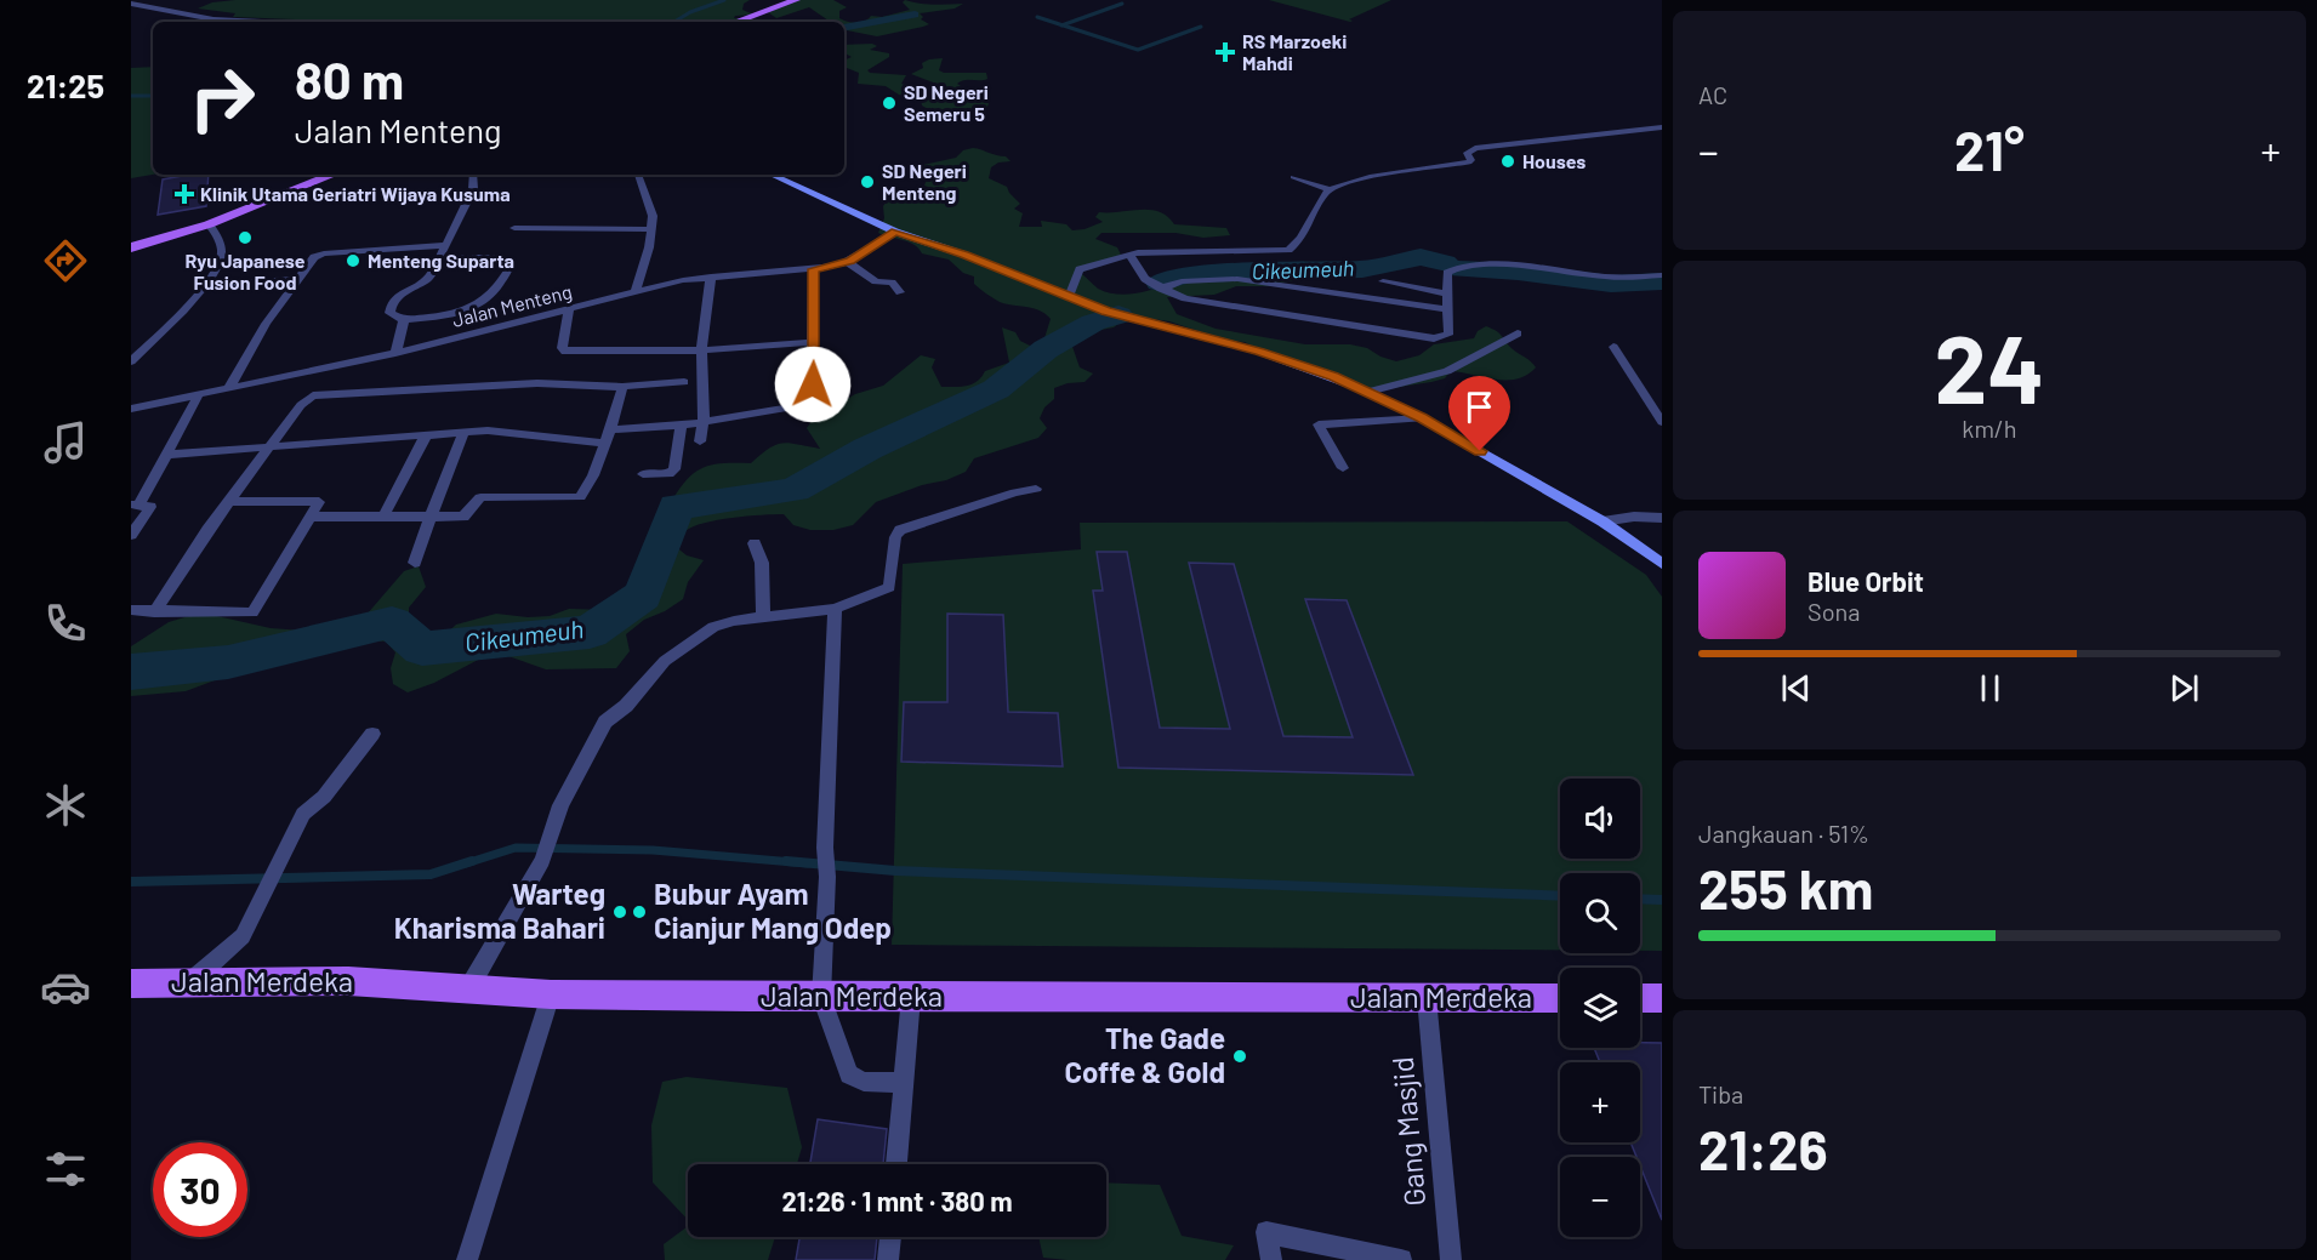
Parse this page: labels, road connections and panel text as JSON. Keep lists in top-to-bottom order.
{
  "streets": {
    "main road": ["Jalan Merdeka"],
    "street": ["Jalan Menteng", "Gang Masjid"]
  },
  "crossings": [
    ["Jalan Merdeka", "Gang Masjid"]
  ],
  "water": ["Cikeumeuh"],
  "places": {
    "health": ["RS Marzoeki Mahdi", "Klinik Utama Geriatri Wijaya Kusuma"],
    "other": [
      "SD Negeri Semeru 5",
      "Houses",
      "SD Negeri Menteng",
      "Ryu Japanese Fusion Food",
      "Menteng Suparta",
      "Warteg Kharisma Bahari",
      "Bubur Ayam Cianjur Mang Odep",
      "The Gade Coffe & Gold"
    ]
  },
  "page": {
    "tabs": "21:25",
    "tile": [
      "AC",
      ["24", "km/h"],
      ["Jangkauan · 51%", "255 km"],
      ["Tiba", "21:26"]
    ],
    "turn": ["80 m", "Jalan Menteng"],
    "heat": ["−", "21°", "+"],
    "song": ["Blue Orbit", "Sona"],
    "map_buttons": ["+", "−"],
    "limit": "30",
    "trip": "21:26 · 1 mnt · 380 m"
  }
}
